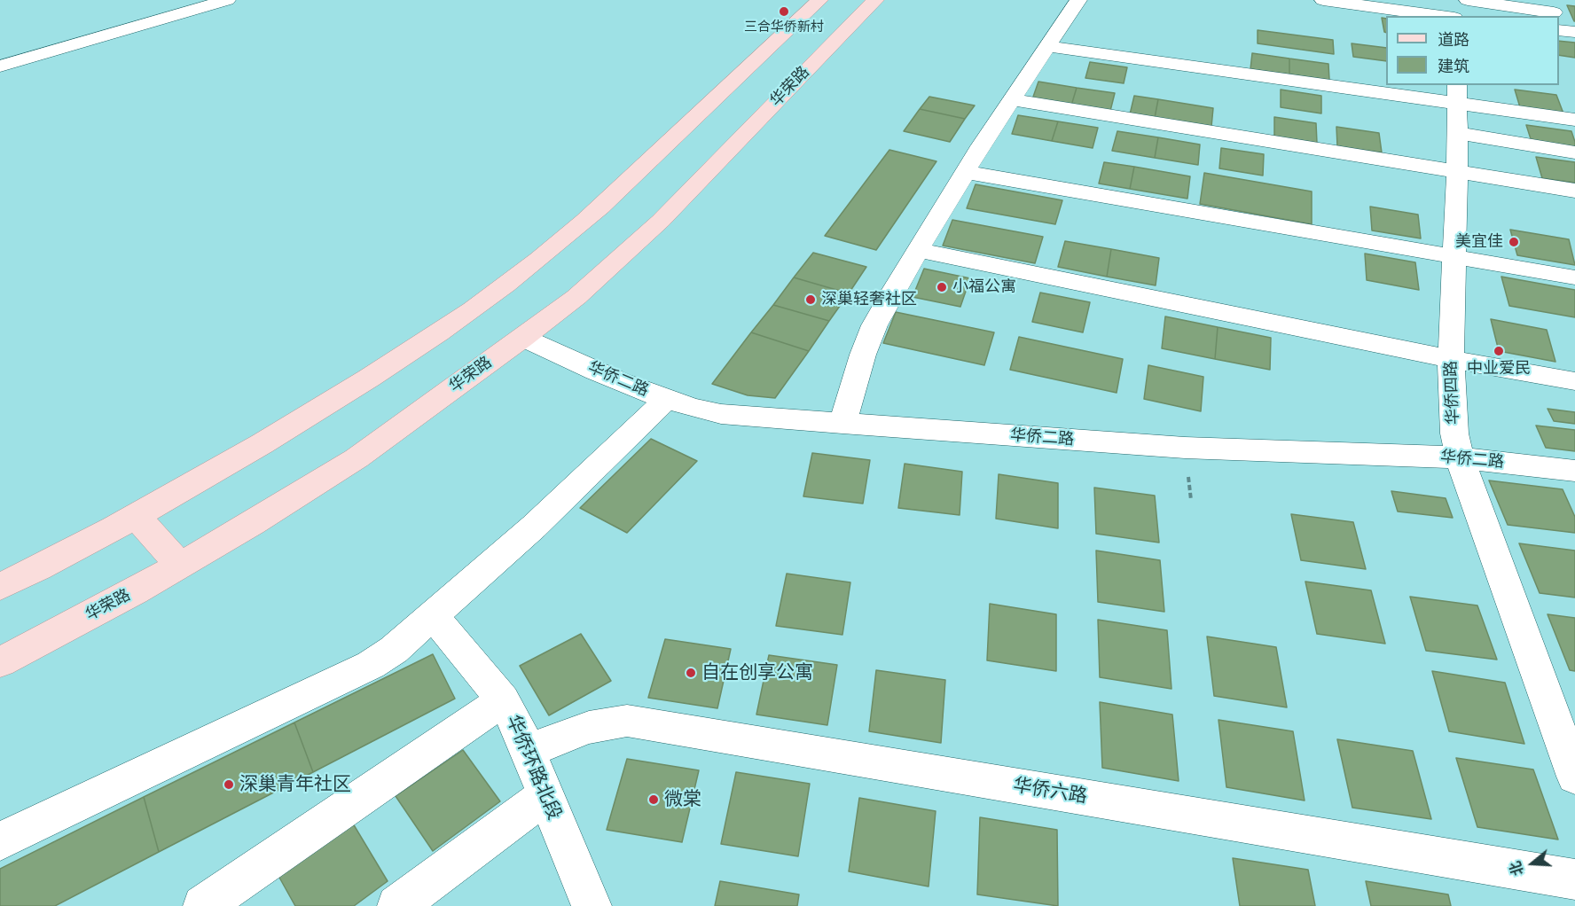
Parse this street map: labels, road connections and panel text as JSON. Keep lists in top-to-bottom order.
{
  "streets": {
    "main road": ["华荣路"],
    "street": [
      "华侨二路",
      "华侨四路",
      "华侨环路北段",
      "华侨六路"
    ]
  },
  "crossings": [
    ["华荣路", "华侨二路"],
    ["华侨二路", "华侨四路"],
    ["华侨环路北段", "华侨六路"]
  ],
  "places": [
    "三合华侨新村",
    "美宜佳",
    "小福公寓",
    "深巢轻奢社区",
    "中业爱民",
    "自在创享公寓",
    "深巢青年社区",
    "微棠"
  ],
  "legend": ["道路", "建筑"],
  "north": "left"
}
